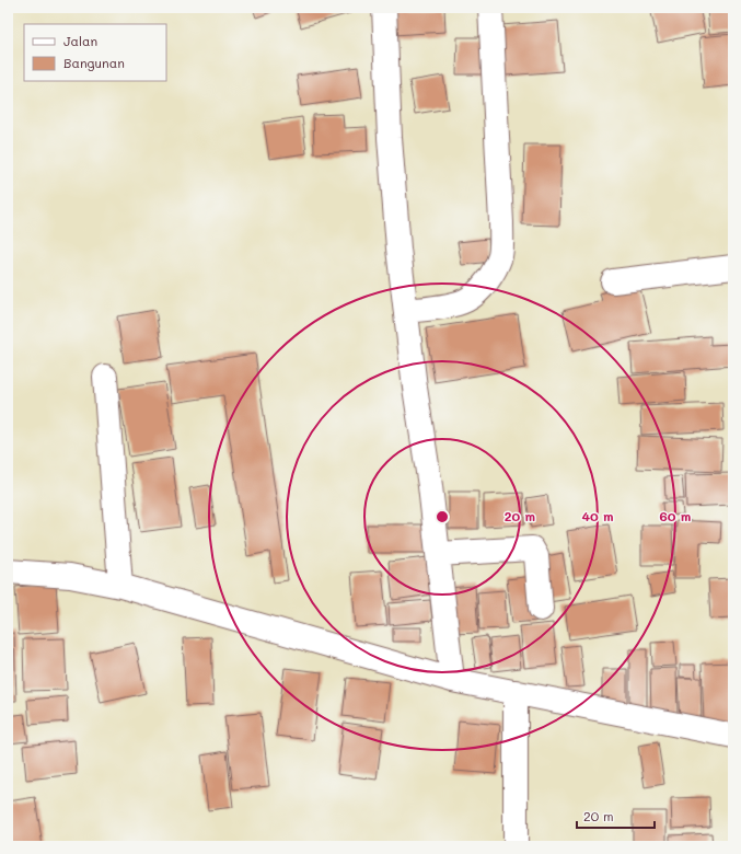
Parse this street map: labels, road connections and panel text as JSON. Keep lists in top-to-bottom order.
{
  "legend": ["Jalan", "Bangunan"],
  "scale_bar": "20 m",
  "rings": ["20 m", "40 m", "60 m"]
}
